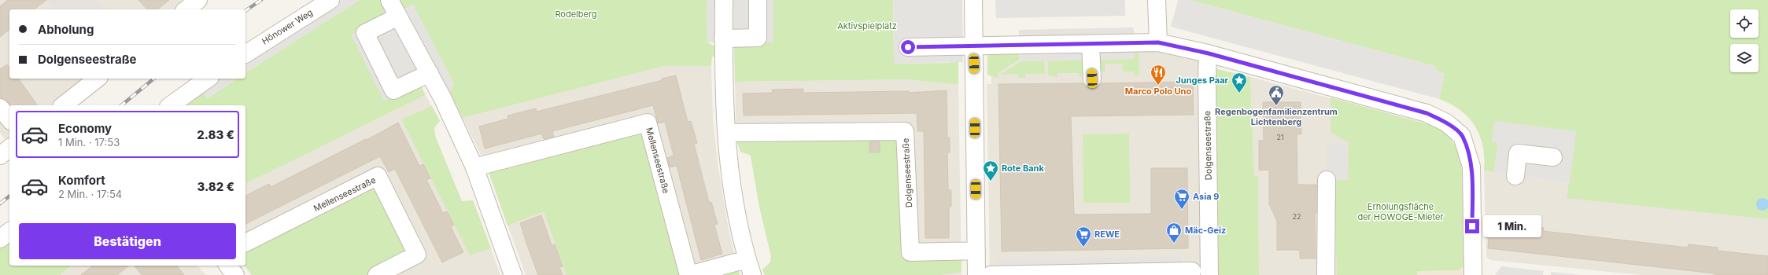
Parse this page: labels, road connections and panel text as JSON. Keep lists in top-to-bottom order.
{
  "streets": {
    "street": ["Hönower Weg", "Dolgenseestraße", "Mellenseestraße"]
  },
  "crossings": [
    ["Dolgenseestraße", "Mellenseestraße"]
  ],
  "parks": ["Rodelberg", "Aktivspielplatz", "Erholungsfläche der HOWOGE-Mieter"],
  "places": {
    "restaurant": ["Marco Polo Uno"],
    "place": ["Junges Paar", "Rote Bank"],
    "public building": ["Regenbogenfamilienzentrum Lichtenberg"],
    "supermarket": ["Asia 9", "REWE"],
    "shop": ["Mäc-Geiz"]
  },
  "house_numbers": ["21", "22"],
  "page": {
    "banner": ["Abholung", "Dolgenseestraße"],
    "list": [
      {
        "name": "Economy",
        "note": "1 Min. · 17:53",
        "value": "2.83 €"
      },
      {
        "name": "Komfort",
        "note": "2 Min. · 17:54",
        "value": "3.82 €"
      }
    ],
    "bubble": "1 Min.",
    "buttons": "Bestätigen"
  }
}
